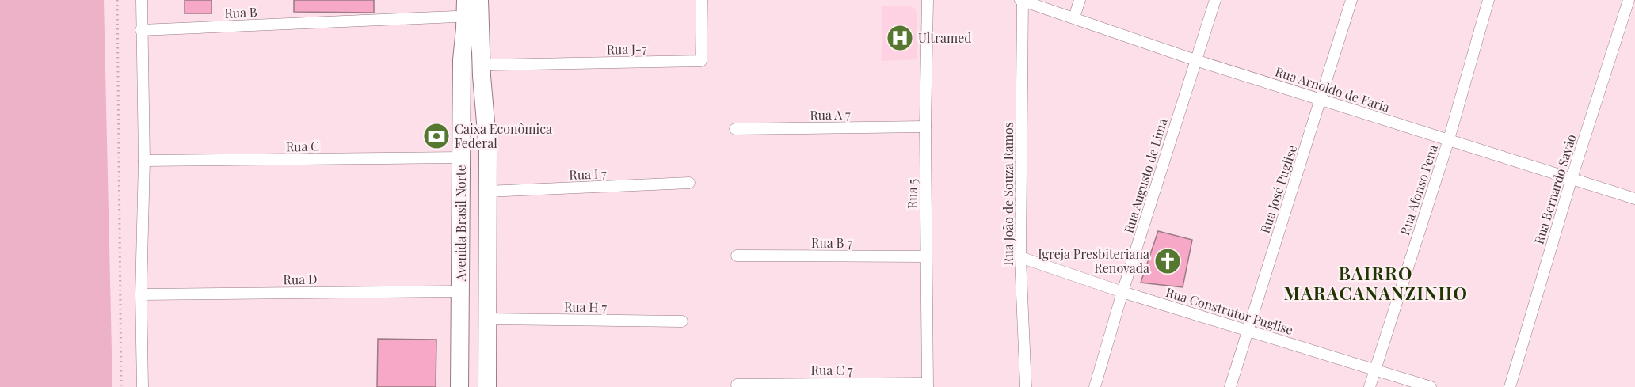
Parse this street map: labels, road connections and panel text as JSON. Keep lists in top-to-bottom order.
{
  "streets": {
    "main road": ["Avenida Brasil Norte"],
    "street": [
      "Rua B",
      "Rua J-7",
      "Rua Arnoldo de Faria",
      "Rua A 7",
      "Rua C",
      "Rua I 7",
      "Rua Augusto de Lima",
      "Rua José Puglise",
      "Rua Bernardo Sayão",
      "Rua Afonso Pena",
      "Rua 5",
      "Rua João de Souza Ramos",
      "Rua B 7",
      "Rua D",
      "Rua H 7",
      "Rua Construtor Puglise",
      "Rua C 7"
    ]
  },
  "crossings": [
    ["Rua B", "Avenida Brasil Norte"],
    ["Rua J-7", "Avenida Brasil Norte"],
    ["Rua Arnoldo de Faria", "Rua Augusto de Lima"],
    ["Rua Arnoldo de Faria", "Rua José Puglise"],
    ["Rua Arnoldo de Faria", "Rua Bernardo Sayão"],
    ["Rua Arnoldo de Faria", "Rua Afonso Pena"],
    ["Rua Arnoldo de Faria", "Rua João de Souza Ramos"],
    ["Rua A 7", "Rua 5"],
    ["Rua C", "Avenida Brasil Norte"],
    ["Rua I 7", "Avenida Brasil Norte"],
    ["Rua Augusto de Lima", "Rua Construtor Puglise"],
    ["Rua José Puglise", "Rua Construtor Puglise"],
    ["Rua Afonso Pena", "Rua Construtor Puglise"],
    ["Rua 5", "Rua B 7"],
    ["Rua 5", "Rua C 7"],
    ["Rua João de Souza Ramos", "Rua Construtor Puglise"],
    ["Avenida Brasil Norte", "Rua D"],
    ["Avenida Brasil Norte", "Rua H 7"]
  ],
  "districts": ["BAIRRO MARACANANZINHO"],
  "places": {
    "hospital": ["Ultramed"],
    "bank": ["Caixa Econômica Federal"],
    "church": ["Igreja Presbiteriana Renovada"]
  }
}
